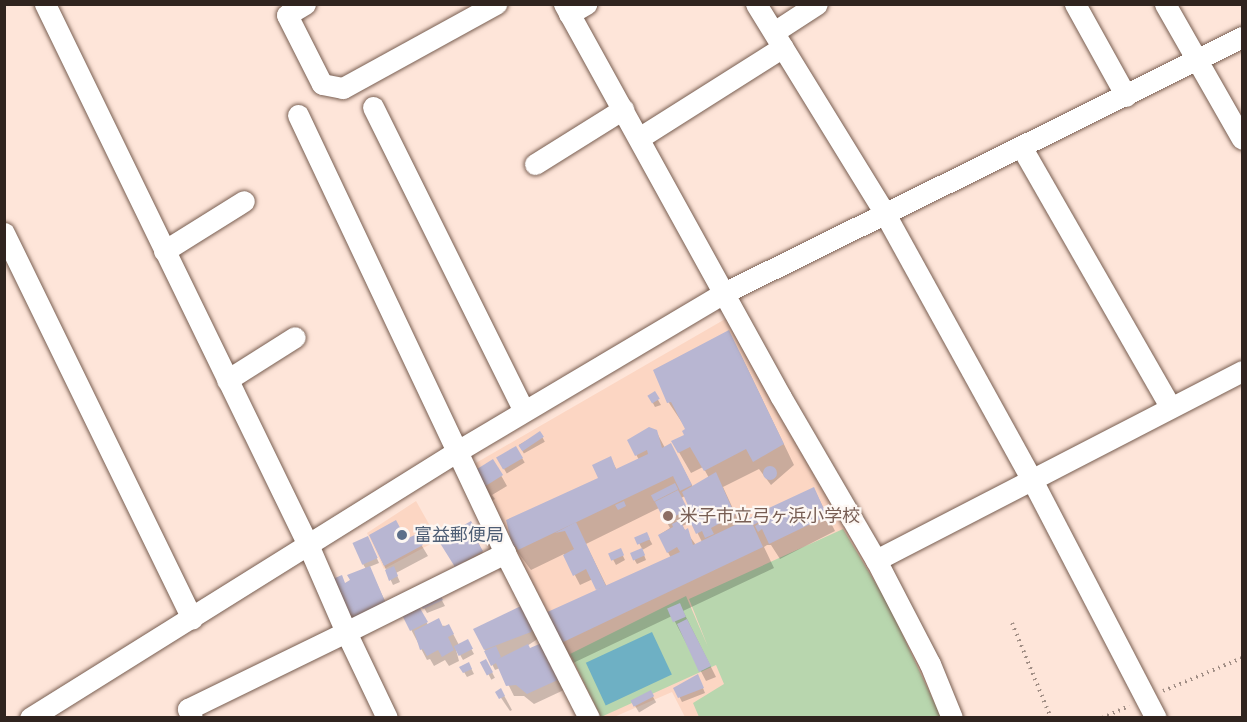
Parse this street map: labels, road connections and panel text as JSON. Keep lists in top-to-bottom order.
{
  "places": ["米子市立弓ヶ浜小学校", "富益郵便局"]
}
